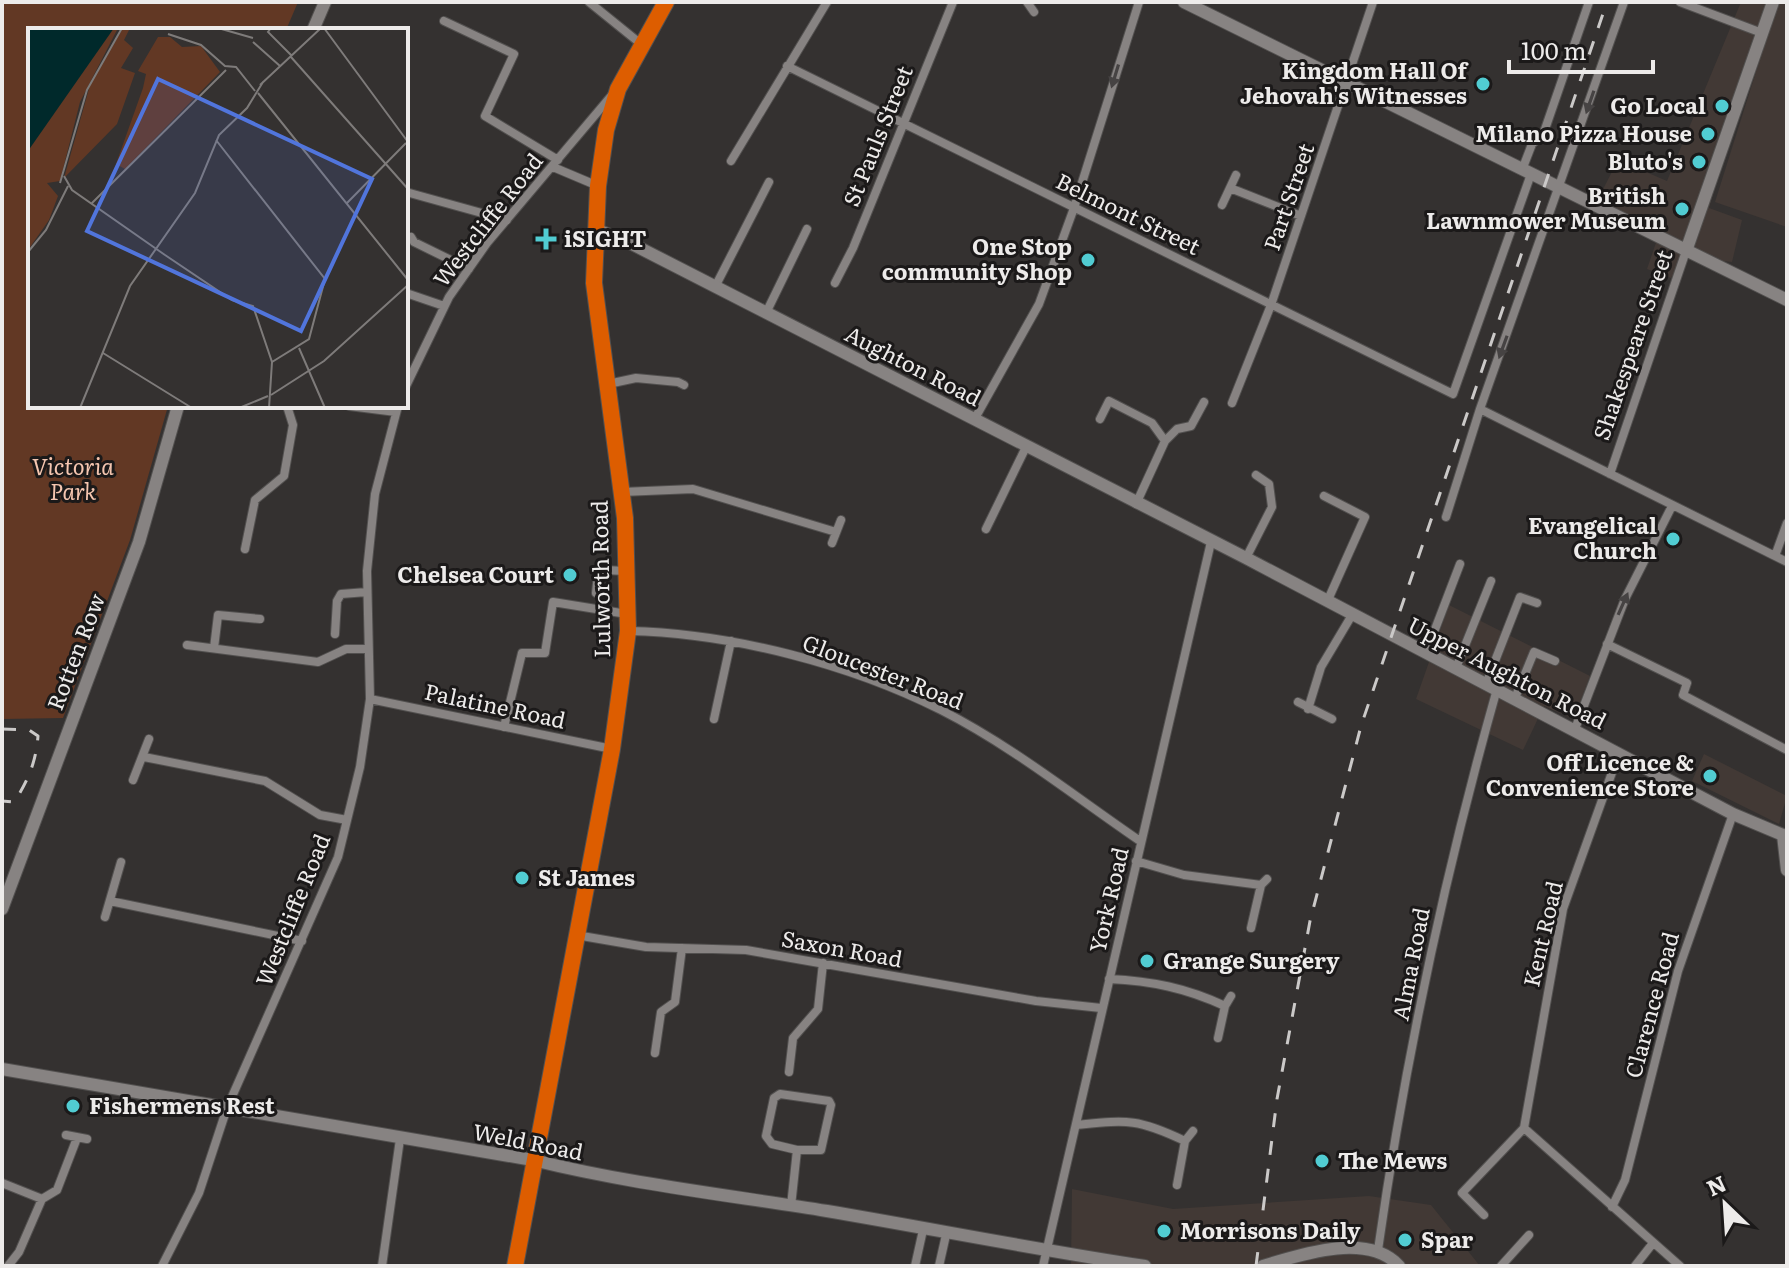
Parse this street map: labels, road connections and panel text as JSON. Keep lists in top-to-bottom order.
{
  "streets": {
    "highway": ["Lulworth Road"],
    "street": [
      "St Pauls Street",
      "Part Street",
      "Belmont Street",
      "Westcliffe Road",
      "Shakespeare Street",
      "Aughton Road",
      "Rotten Row",
      "Gloucester Road",
      "Upper Aughton Road",
      "Palatine Road",
      "York Road",
      "Kent Road",
      "Saxon Road",
      "Alma Road",
      "Clarence Road",
      "Weld Road"
    ]
  },
  "crossings": [
    ["St Pauls Street", "Belmont Street"],
    ["Part Street", "Belmont Street"],
    ["Westcliffe Road", "Lulworth Road"],
    ["Westcliffe Road", "Palatine Road"],
    ["Westcliffe Road", "Weld Road"],
    ["Aughton Road", "Lulworth Road"],
    ["Aughton Road", "Upper Aughton Road"],
    ["Aughton Road", "York Road"],
    ["Lulworth Road", "Gloucester Road"],
    ["Lulworth Road", "Palatine Road"],
    ["Lulworth Road", "Saxon Road"],
    ["Lulworth Road", "Weld Road"],
    ["Gloucester Road", "Palatine Road"],
    ["Gloucester Road", "York Road"],
    ["Upper Aughton Road", "York Road"],
    ["Upper Aughton Road", "Kent Road"],
    ["Upper Aughton Road", "Alma Road"],
    ["Upper Aughton Road", "Clarence Road"],
    ["York Road", "Saxon Road"],
    ["York Road", "Weld Road"]
  ],
  "parks": ["Victoria Park"],
  "places": {
    "other": [
      "Kingdom Hall Of Jehovah's Witnesses",
      "Go Local",
      "Milano Pizza House",
      "Bluto's",
      "British Lawnmower Museum",
      "One Stop community Shop",
      "Evangelical Church",
      "Chelsea Court",
      "Off Licence & Convenience Store",
      "St James",
      "Grange Surgery",
      "Fishermens Rest",
      "The Mews",
      "Morrisons Daily",
      "Spar"
    ],
    "health": ["iSIGHT"]
  },
  "scale_bar": "100 m",
  "north": "top left"
}
